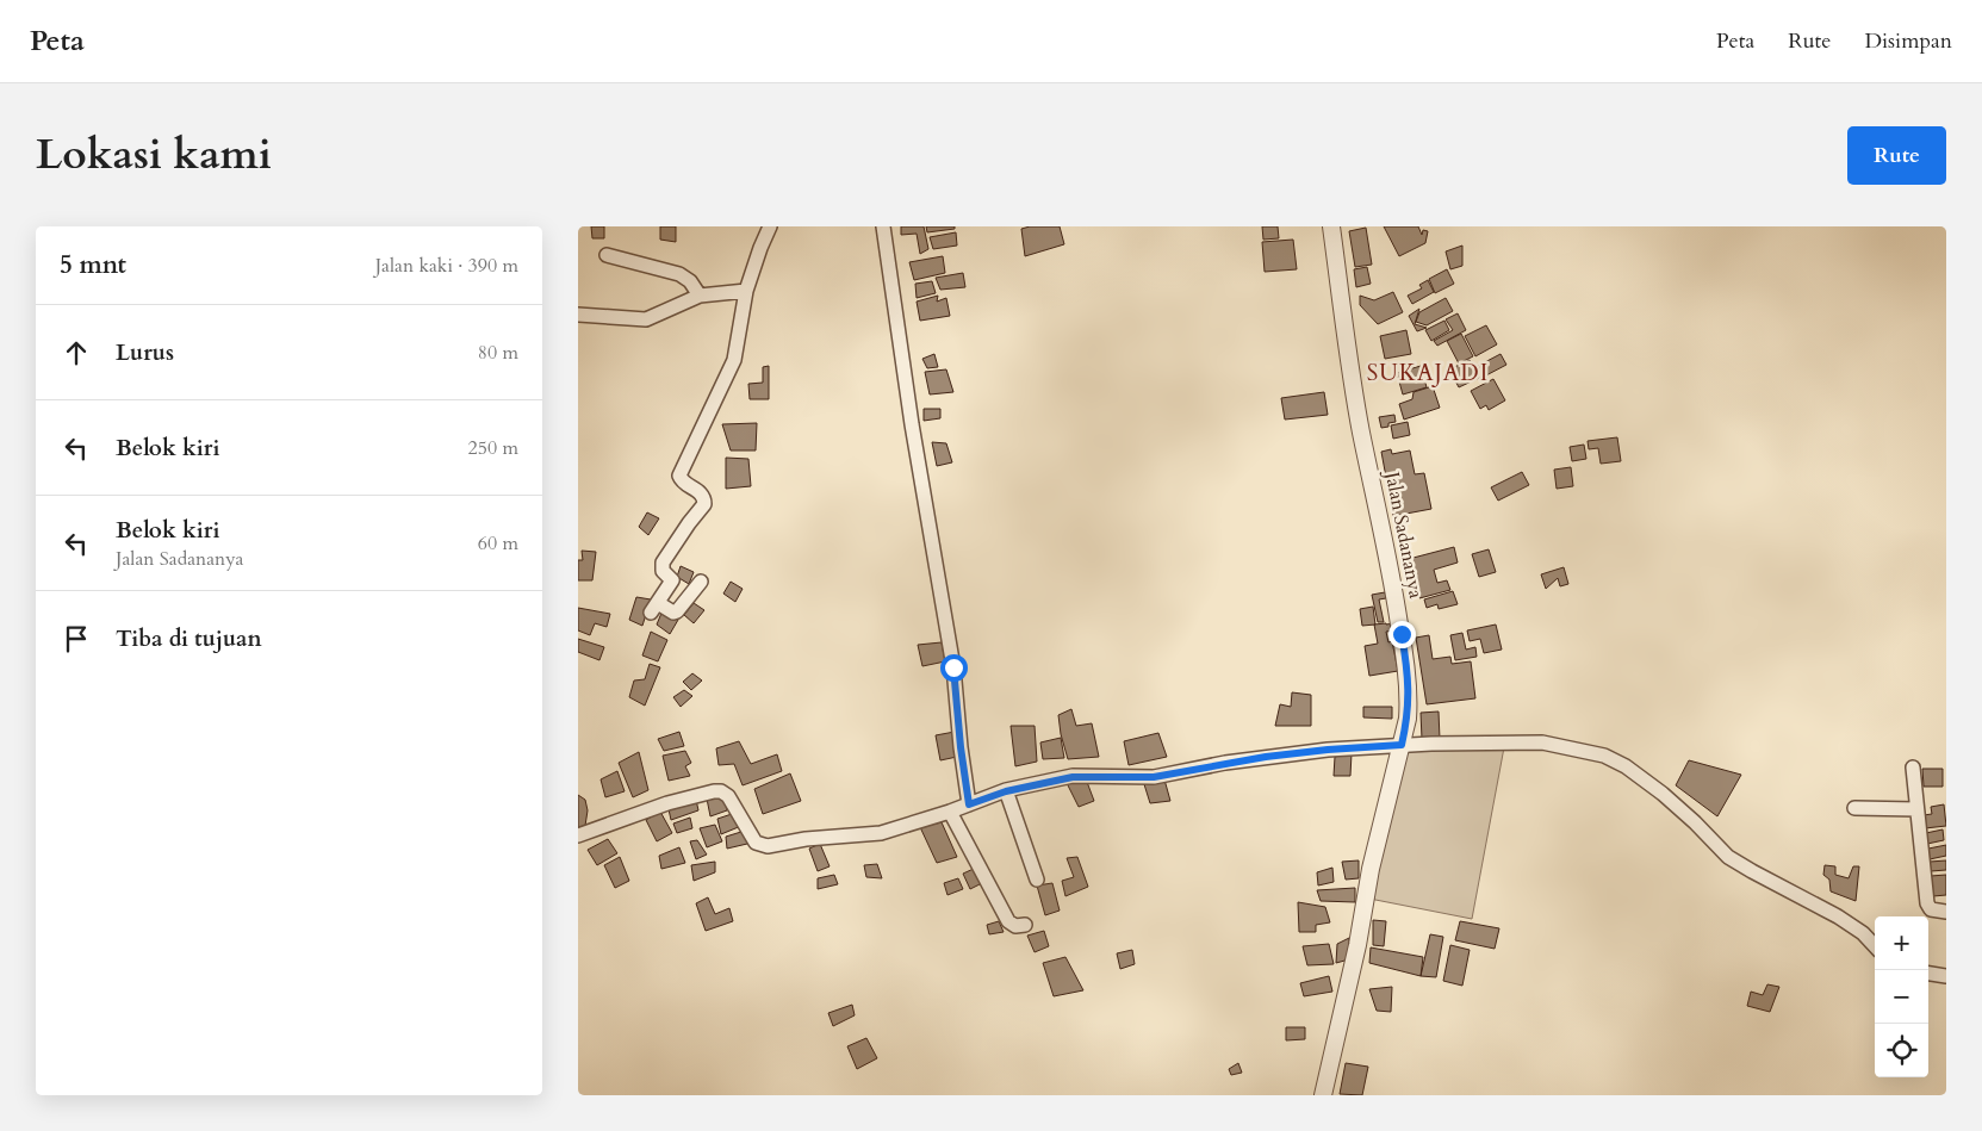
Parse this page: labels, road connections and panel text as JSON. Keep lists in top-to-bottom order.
{
  "streets": {
    "street": ["Jalan Sadananya"]
  },
  "districts": ["SUKAJADI"],
  "page": {
    "header": "Peta",
    "nav": ["Peta", "Rute", "Disimpan"],
    "title": "Lokasi kami",
    "buttons": "Rute",
    "heading": ["5 mnt", "Jalan kaki · 390 m"],
    "list": [
      ["Lurus", "80 m"],
      ["Belok kiri", "250 m"],
      ["Belok kiri", "Jalan Sadananya", "60 m"],
      "Tiba di tujuan"
    ],
    "map_buttons": ["+", "−"]
  }
}
